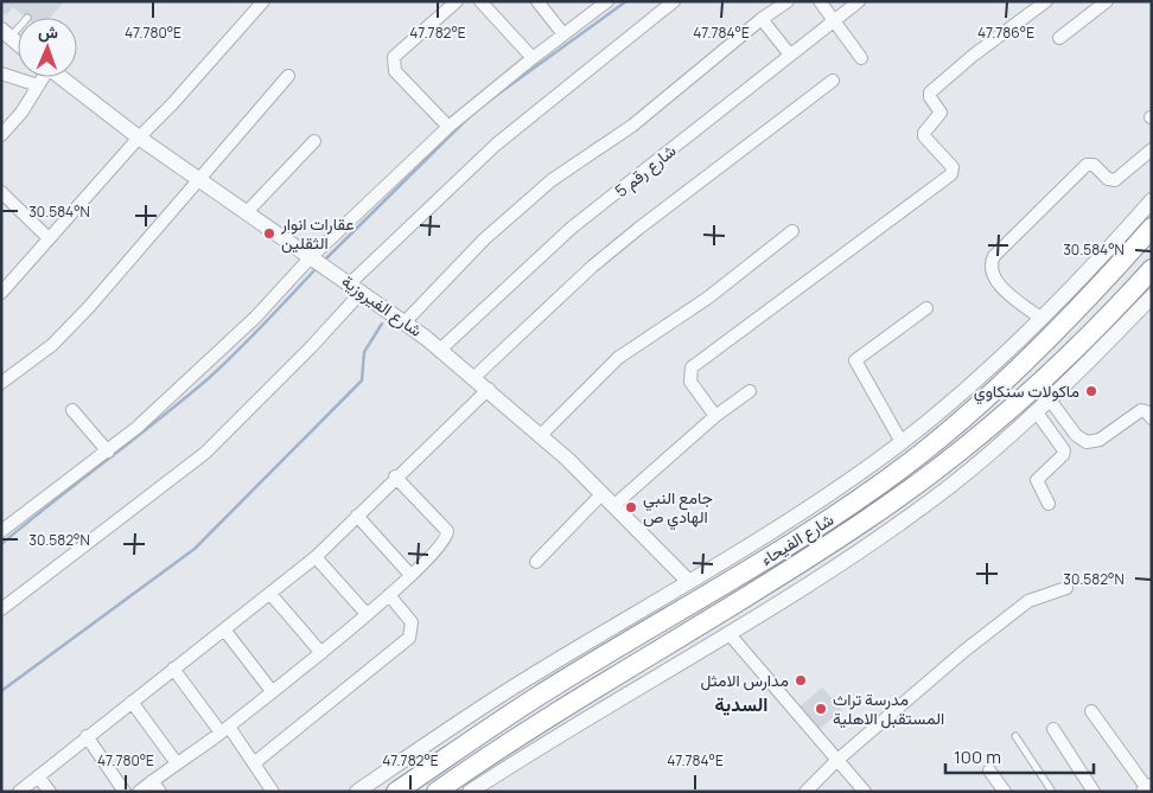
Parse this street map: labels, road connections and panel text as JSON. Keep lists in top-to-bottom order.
{
  "streets": {
    "highway": ["شارع الفيحاء"],
    "street": ["شارع رقم 5", "شارع الفيروزية"]
  },
  "crossings": [
    ["شارع رقم 5", "شارع الفيروزية"]
  ],
  "districts": ["السدية"],
  "places": [
    "عقارات انوار الثقلين",
    "ماكولات سنكاوي",
    "جامع النبي الهادي ص",
    "مدارس الامثل",
    "مدرسة تراث المستقبل الاهلية"
  ],
  "scale_bar": "100 m",
  "north": "top",
  "coordinates": [
    "47.780°E",
    "47.782°E",
    "47.784°E",
    "47.786°E",
    "30.584°N",
    "30.582°N"
  ]
}
